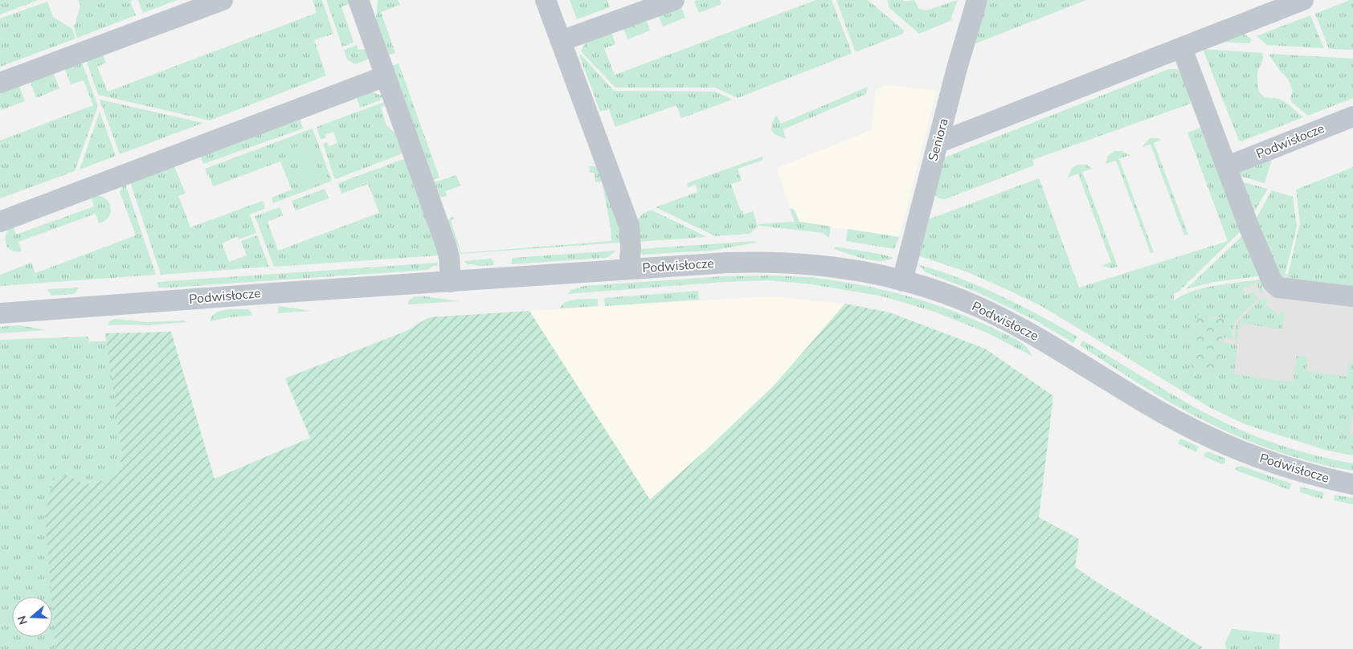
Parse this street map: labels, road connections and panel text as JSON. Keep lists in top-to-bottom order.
{
  "streets": {
    "street": ["Seniora", "Podwisłocze"]
  },
  "crossings": [
    ["Seniora", "Podwisłocze"]
  ],
  "north": "left"
}
